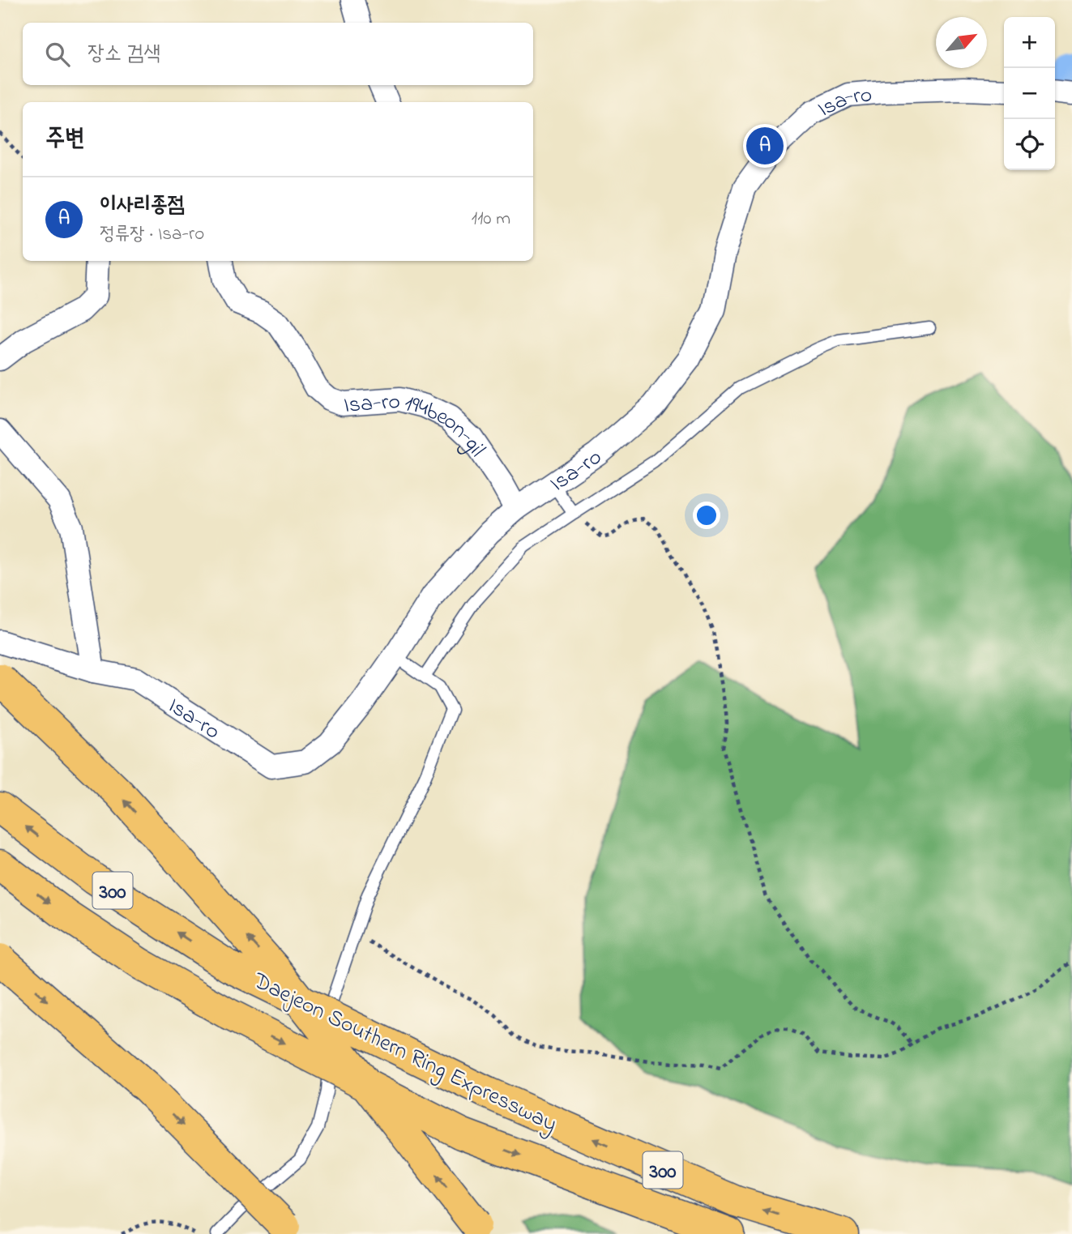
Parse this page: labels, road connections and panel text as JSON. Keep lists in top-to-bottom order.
{
  "streets": {
    "highway": ["300", "Daejeon Southern Ring Expressway"],
    "street": ["Isa-ro", "Isa-ro 194beon-gil"]
  },
  "crossings": [
    ["Isa-ro", "Isa-ro 194beon-gil"]
  ],
  "north": "top right",
  "page": {
    "map_buttons": ["+", "−"],
    "search": "장소 검색",
    "heading": "주변",
    "pins": "A",
    "list": [
      {
        "mark": "A",
        "name": "이사리종점",
        "note": "정류장 · Isa-ro",
        "value": "110 m"
      }
    ]
  }
}
